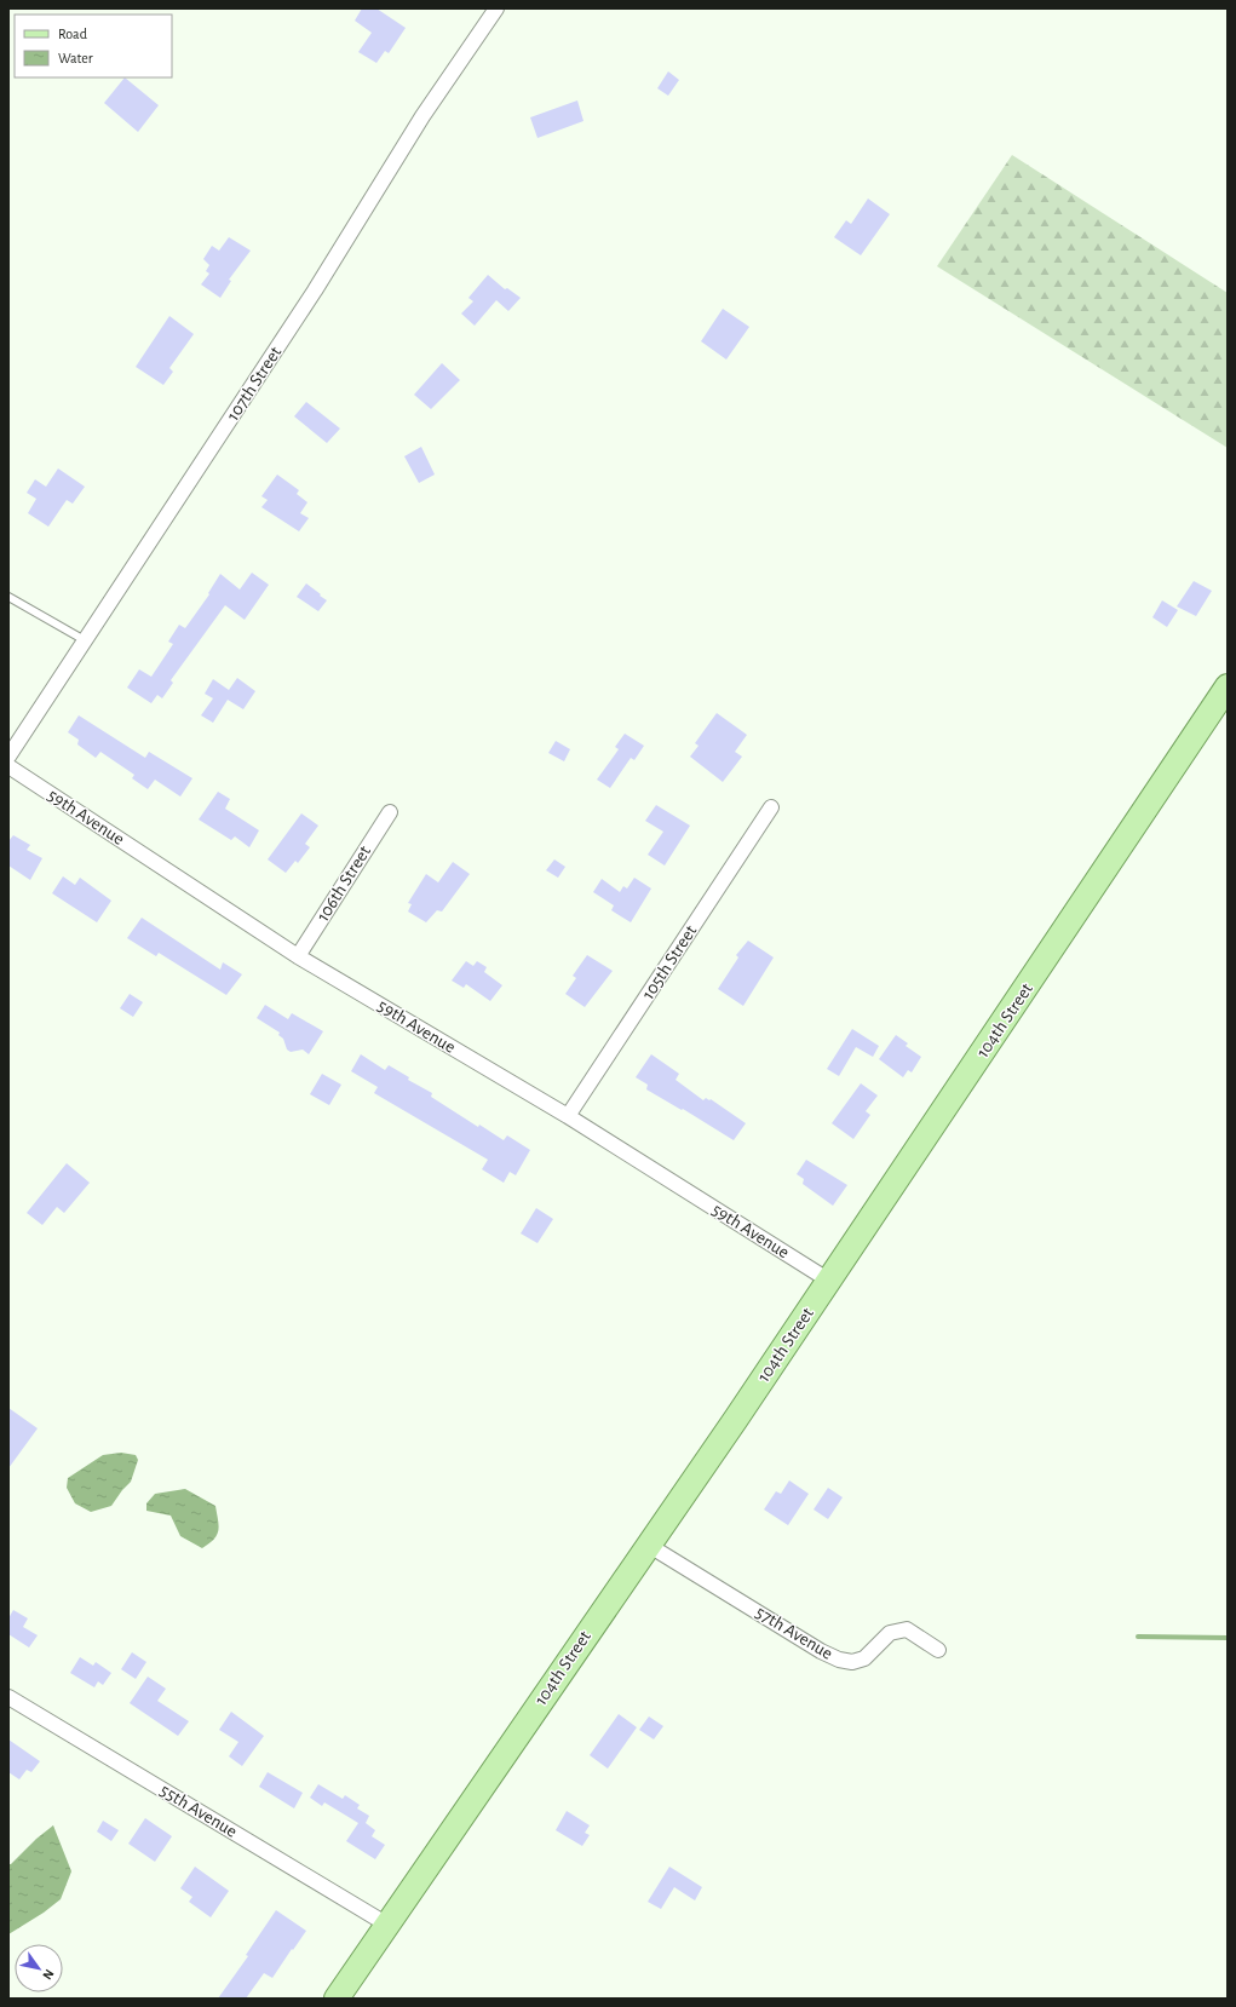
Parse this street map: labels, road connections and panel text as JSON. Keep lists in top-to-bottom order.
{
  "streets": {
    "main road": ["104th Street"],
    "street": [
      "107th Street",
      "59th Avenue",
      "106th Street",
      "105th Street",
      "57th Avenue",
      "55th Avenue"
    ]
  },
  "crossings": [
    ["59th Avenue", "106th Street"],
    ["59th Avenue", "105th Street"],
    ["59th Avenue", "104th Street"],
    ["104th Street", "57th Avenue"],
    ["104th Street", "55th Avenue"]
  ],
  "legend": ["Road", "Water"],
  "north": "bottom right"
}
